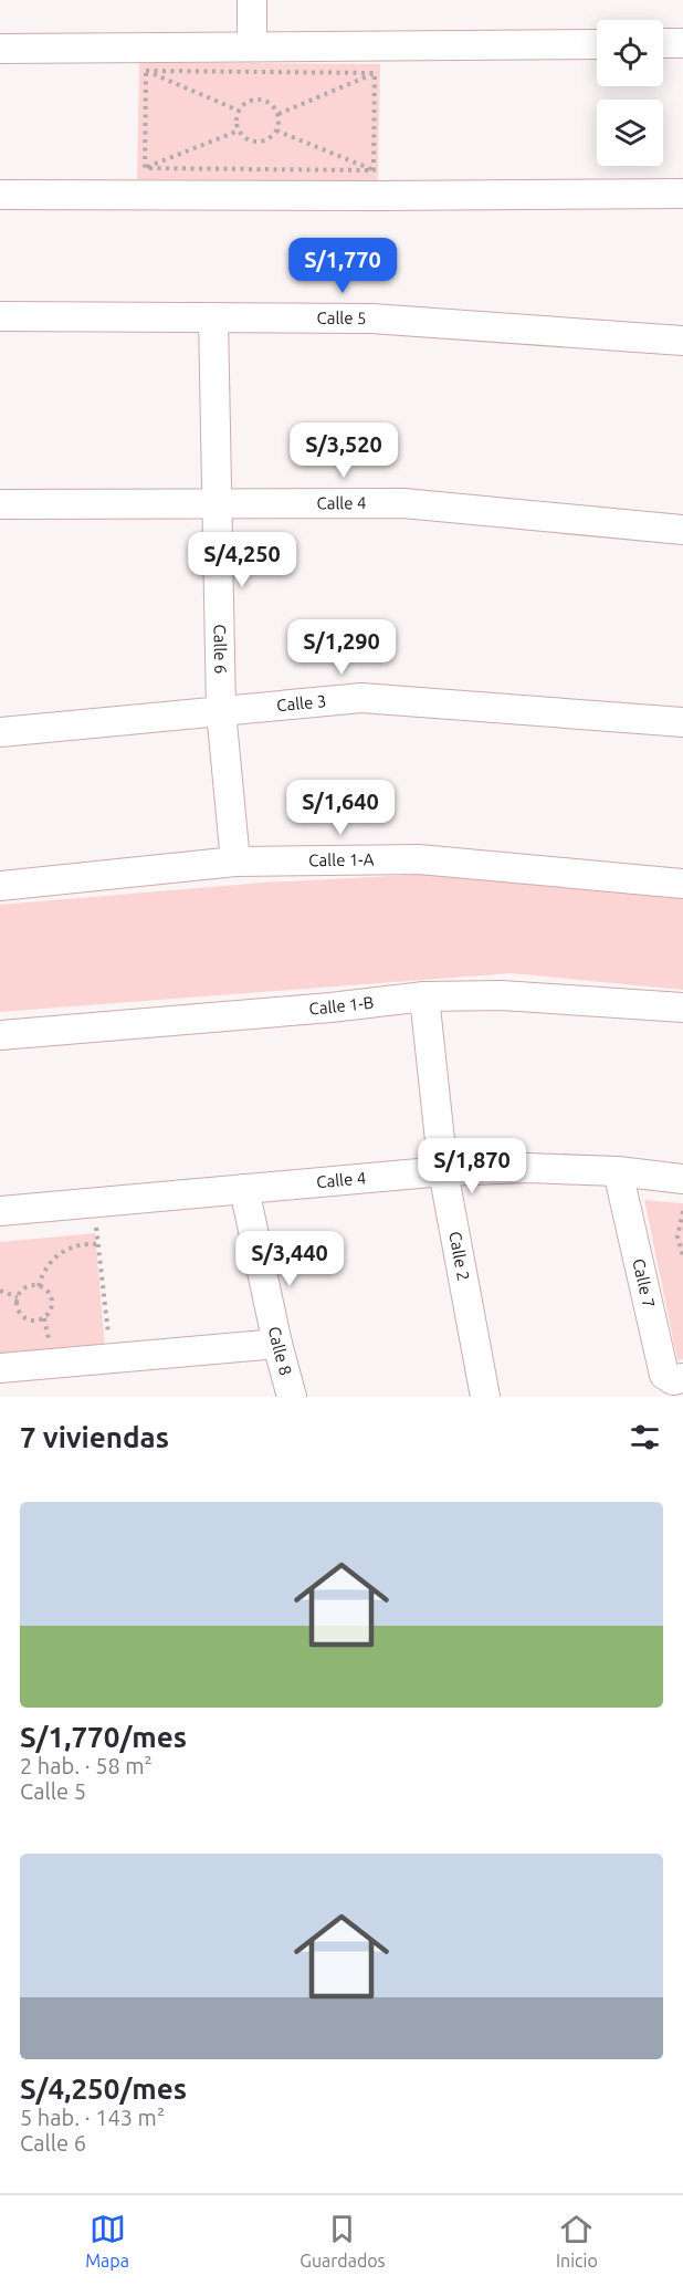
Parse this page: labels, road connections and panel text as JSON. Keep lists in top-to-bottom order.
{
  "streets": {
    "street": [
      "Calle 5",
      "Calle 4",
      "Calle 6",
      "Calle 3",
      "Calle 1-A",
      "Calle 1-B",
      "Calle 2",
      "Calle 7",
      "Calle 8"
    ]
  },
  "crossings": [
    ["Calle 5", "Calle 6"],
    ["Calle 4", "Calle 6"],
    ["Calle 4", "Calle 2"],
    ["Calle 4", "Calle 7"],
    ["Calle 4", "Calle 8"],
    ["Calle 6", "Calle 3"],
    ["Calle 6", "Calle 1-A"],
    ["Calle 1-B", "Calle 2"]
  ],
  "page": {
    "price": [
      "S/1,770",
      "S/3,520",
      "S/4,250",
      "S/1,290",
      "S/1,640",
      "S/1,870",
      "S/3,440"
    ],
    "heading": "7 viviendas",
    "list": [
      {
        "name": "S/1,770/mes",
        "note": "2 hab. · 58 m² · Calle 5"
      },
      {
        "name": "S/4,250/mes",
        "note": "5 hab. · 143 m² · Calle 6"
      }
    ],
    "tabs": ["Mapa", "Guardados", "Inicio"]
  }
}
